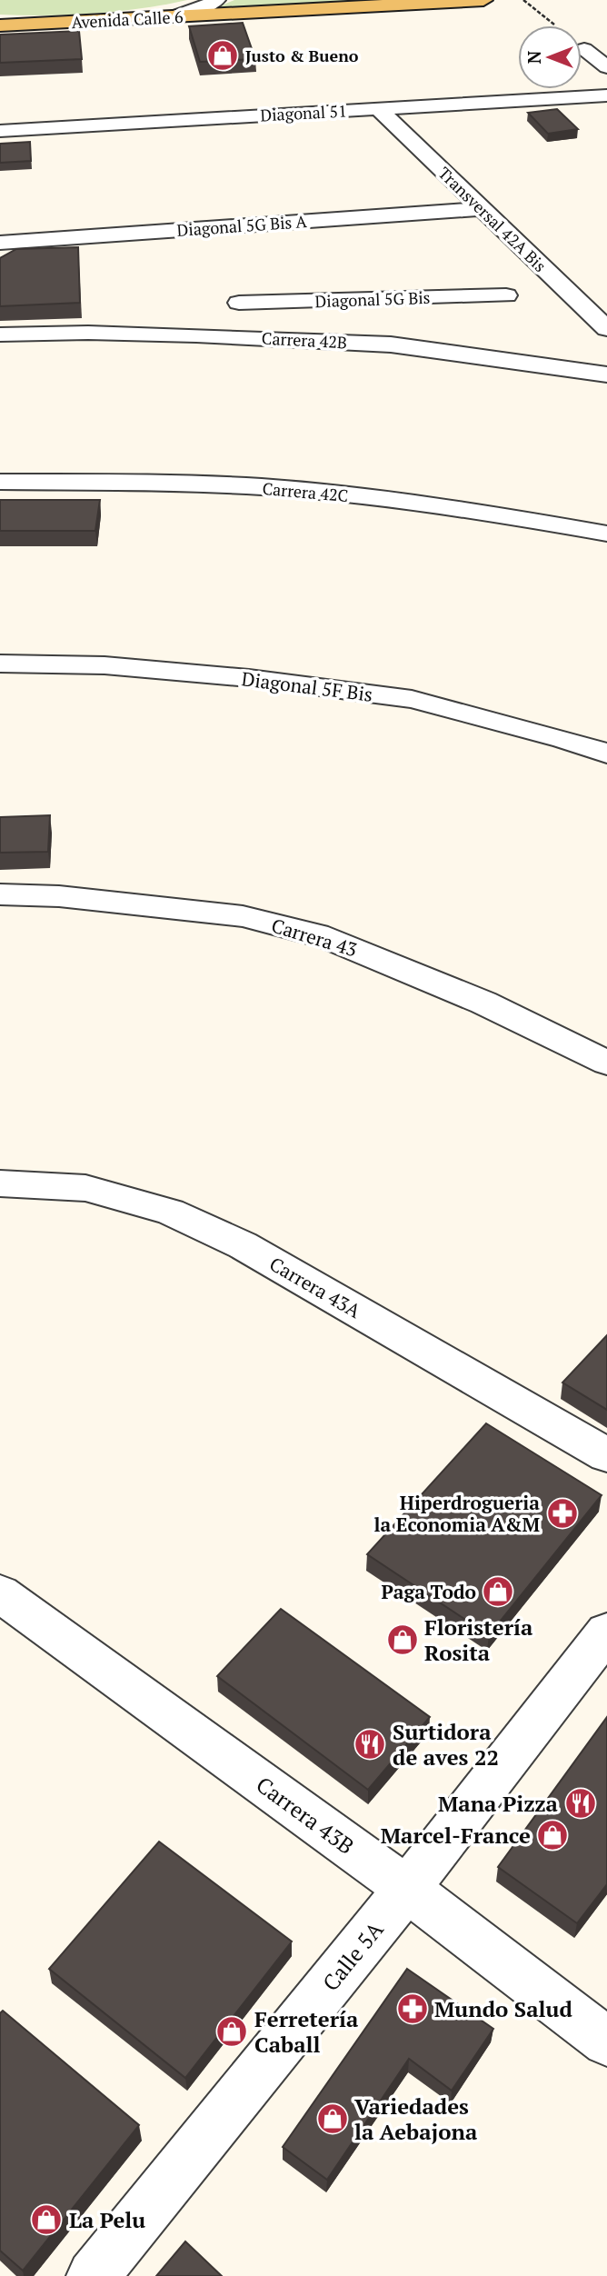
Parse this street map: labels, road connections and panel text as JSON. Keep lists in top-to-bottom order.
{
  "streets": {
    "main road": ["Avenida Calle 6"],
    "street": [
      "Diagonal 51",
      "Transversal 42A Bis",
      "Diagonal 5G Bis A",
      "Diagonal 5G Bis",
      "Carrera 42B",
      "Carrera 42C",
      "Diagonal 5F Bis",
      "Carrera 43",
      "Carrera 43A",
      "Carrera 43B",
      "Calle 5A"
    ]
  },
  "crossings": [
    ["Diagonal 51", "Transversal 42A Bis"],
    ["Transversal 42A Bis", "Diagonal 5G Bis A"],
    ["Diagonal 5G Bis", "Carrera 42B"],
    ["Carrera 43B", "Calle 5A"]
  ],
  "places": {
    "shop": [
      "Justo & Bueno",
      "Paga Todo",
      "Floristería Rosita",
      "Marcel-France",
      "Ferretería Caball",
      "Variedades la Aebajona",
      "La Pelu"
    ],
    "pharmacy": ["Hiperdrogueria la Economia A&M", "Mundo Salud"],
    "restaurant": ["Surtidora de aves 22", "Mana Pizza"]
  },
  "north": "left"
}
